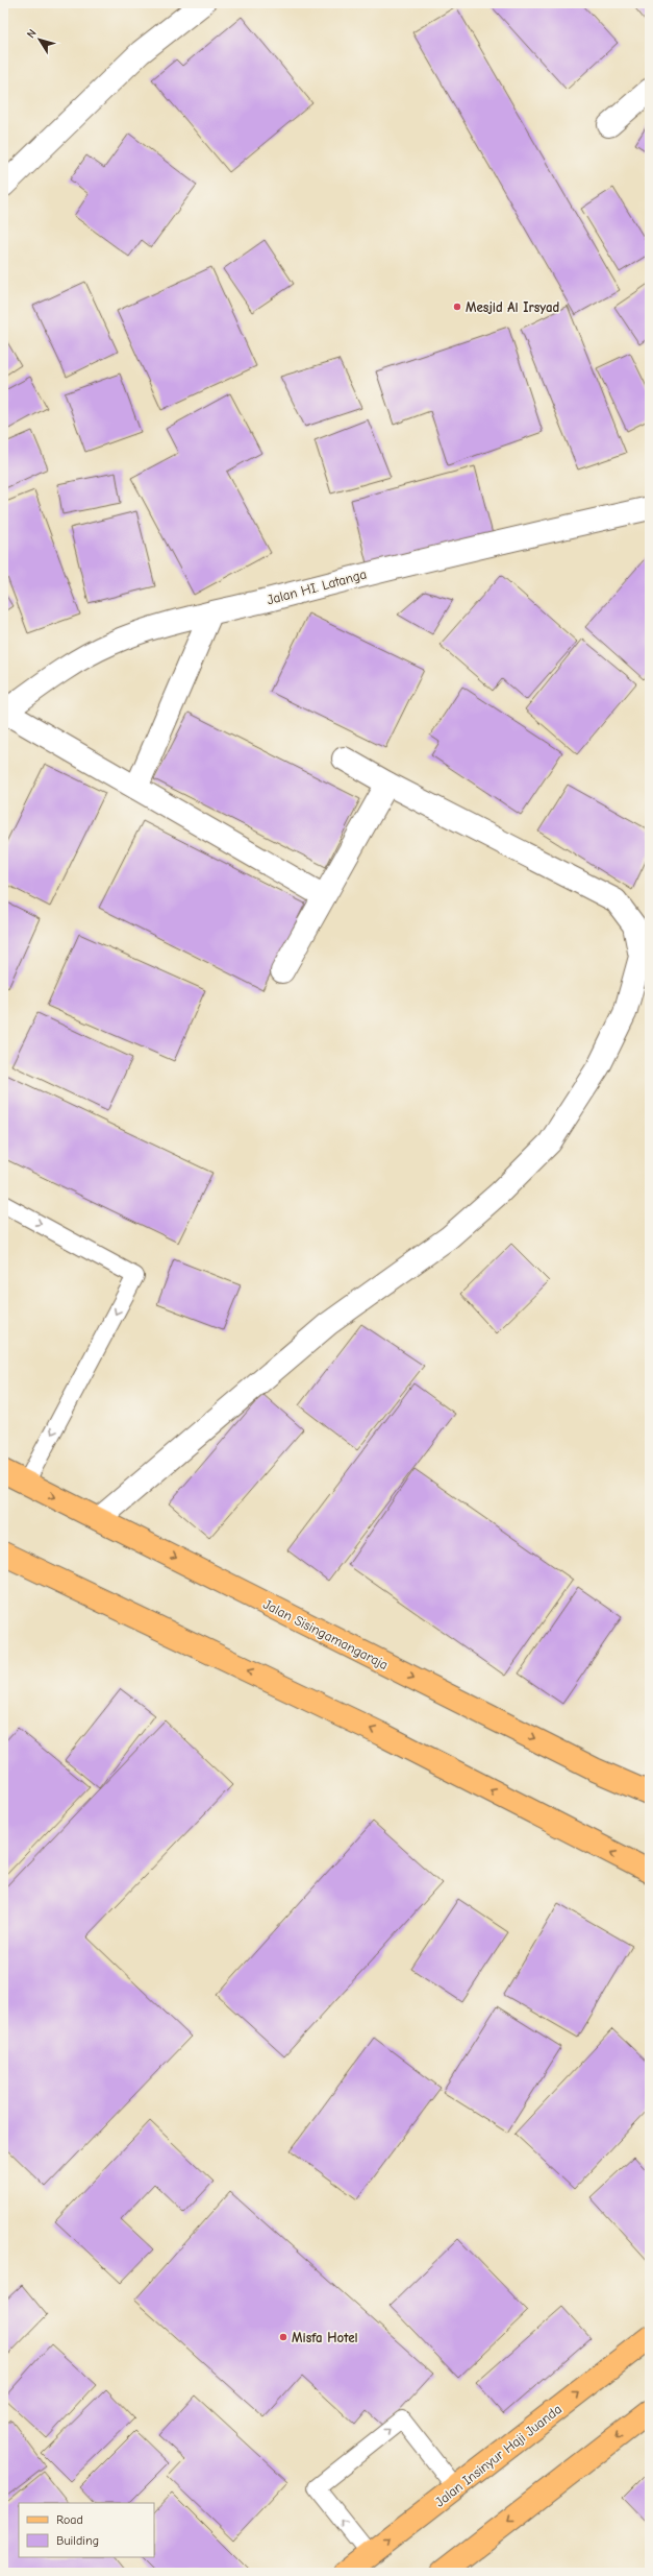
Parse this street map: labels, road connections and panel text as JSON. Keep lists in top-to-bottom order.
{
  "streets": {
    "main road": ["Jalan Sisingamangaraja", "Jalan Insinyur Haji Juanda"],
    "street": ["Jalan HI. Latanga"]
  },
  "places": ["Mesjid Al Irsyad", "Misfa Hotel"],
  "legend": ["Road", "Building"],
  "north": "top left"
}
